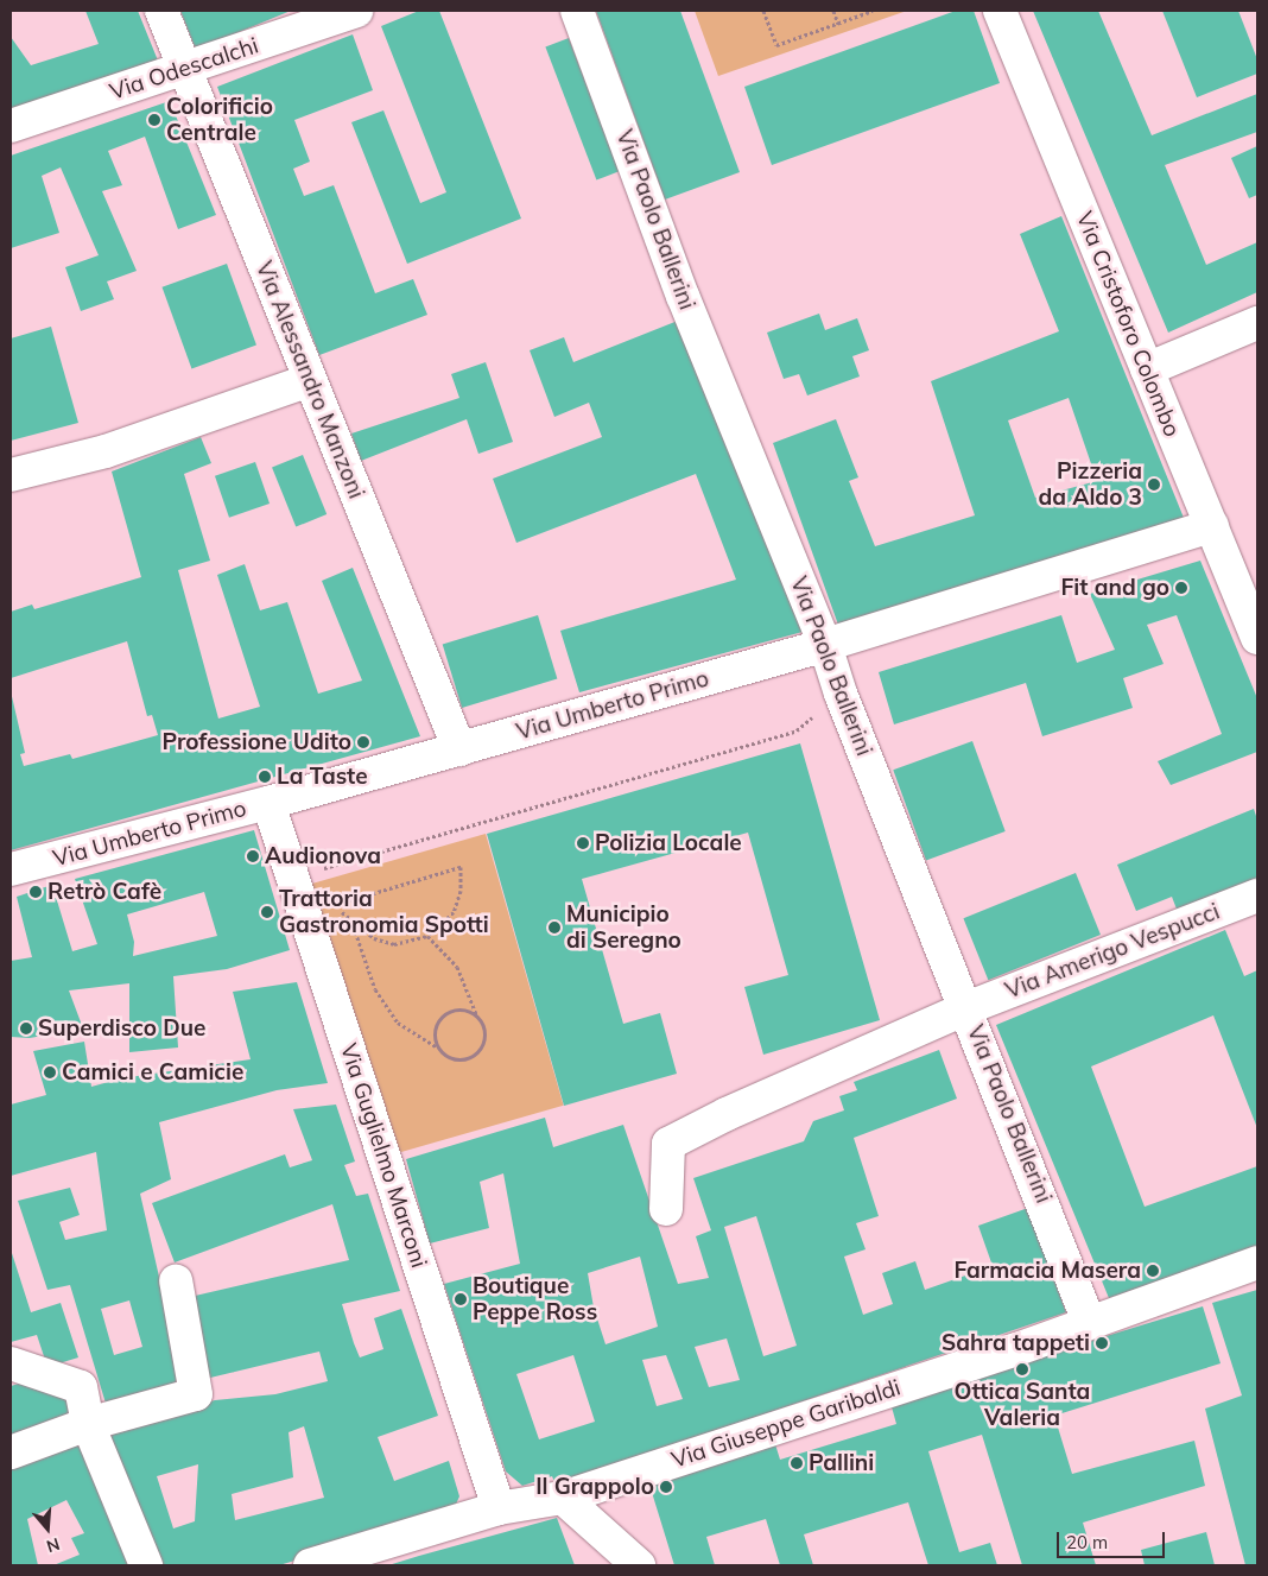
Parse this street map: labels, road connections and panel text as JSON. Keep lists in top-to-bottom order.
{
  "streets": {
    "street": [
      "Via Odescalchi",
      "Via Paolo Ballerini",
      "Via Cristoforo Colombo",
      "Via Alessandro Manzoni",
      "Via Umberto Primo",
      "Via Amerigo Vespucci",
      "Via Guglielmo Marconi",
      "Via Giuseppe Garibaldi"
    ]
  },
  "crossings": [
    ["Via Odescalchi", "Via Alessandro Manzoni"],
    ["Via Paolo Ballerini", "Via Umberto Primo"],
    ["Via Paolo Ballerini", "Via Amerigo Vespucci"],
    ["Via Paolo Ballerini", "Via Giuseppe Garibaldi"],
    ["Via Cristoforo Colombo", "Via Umberto Primo"],
    ["Via Alessandro Manzoni", "Via Umberto Primo"],
    ["Via Umberto Primo", "Via Guglielmo Marconi"],
    ["Via Guglielmo Marconi", "Via Giuseppe Garibaldi"]
  ],
  "places": [
    "Colorificio Centrale",
    "Pizzeria da Aldo 3",
    "Fit and go",
    "Professione Udito",
    "La Taste",
    "Polizia Locale",
    "Audionova",
    "Retrò Cafè",
    "Trattoria Gastronomia Spotti",
    "Municipio di Seregno",
    "Superdisco Due",
    "Camici e Camicie",
    "Farmacia Masera",
    "Boutique Peppe Ross",
    "Sahra tappeti",
    "Ottica Santa Valeria",
    "Pallini",
    "Il Grappolo"
  ],
  "scale_bar": "20 m",
  "north": "bottom"
}
